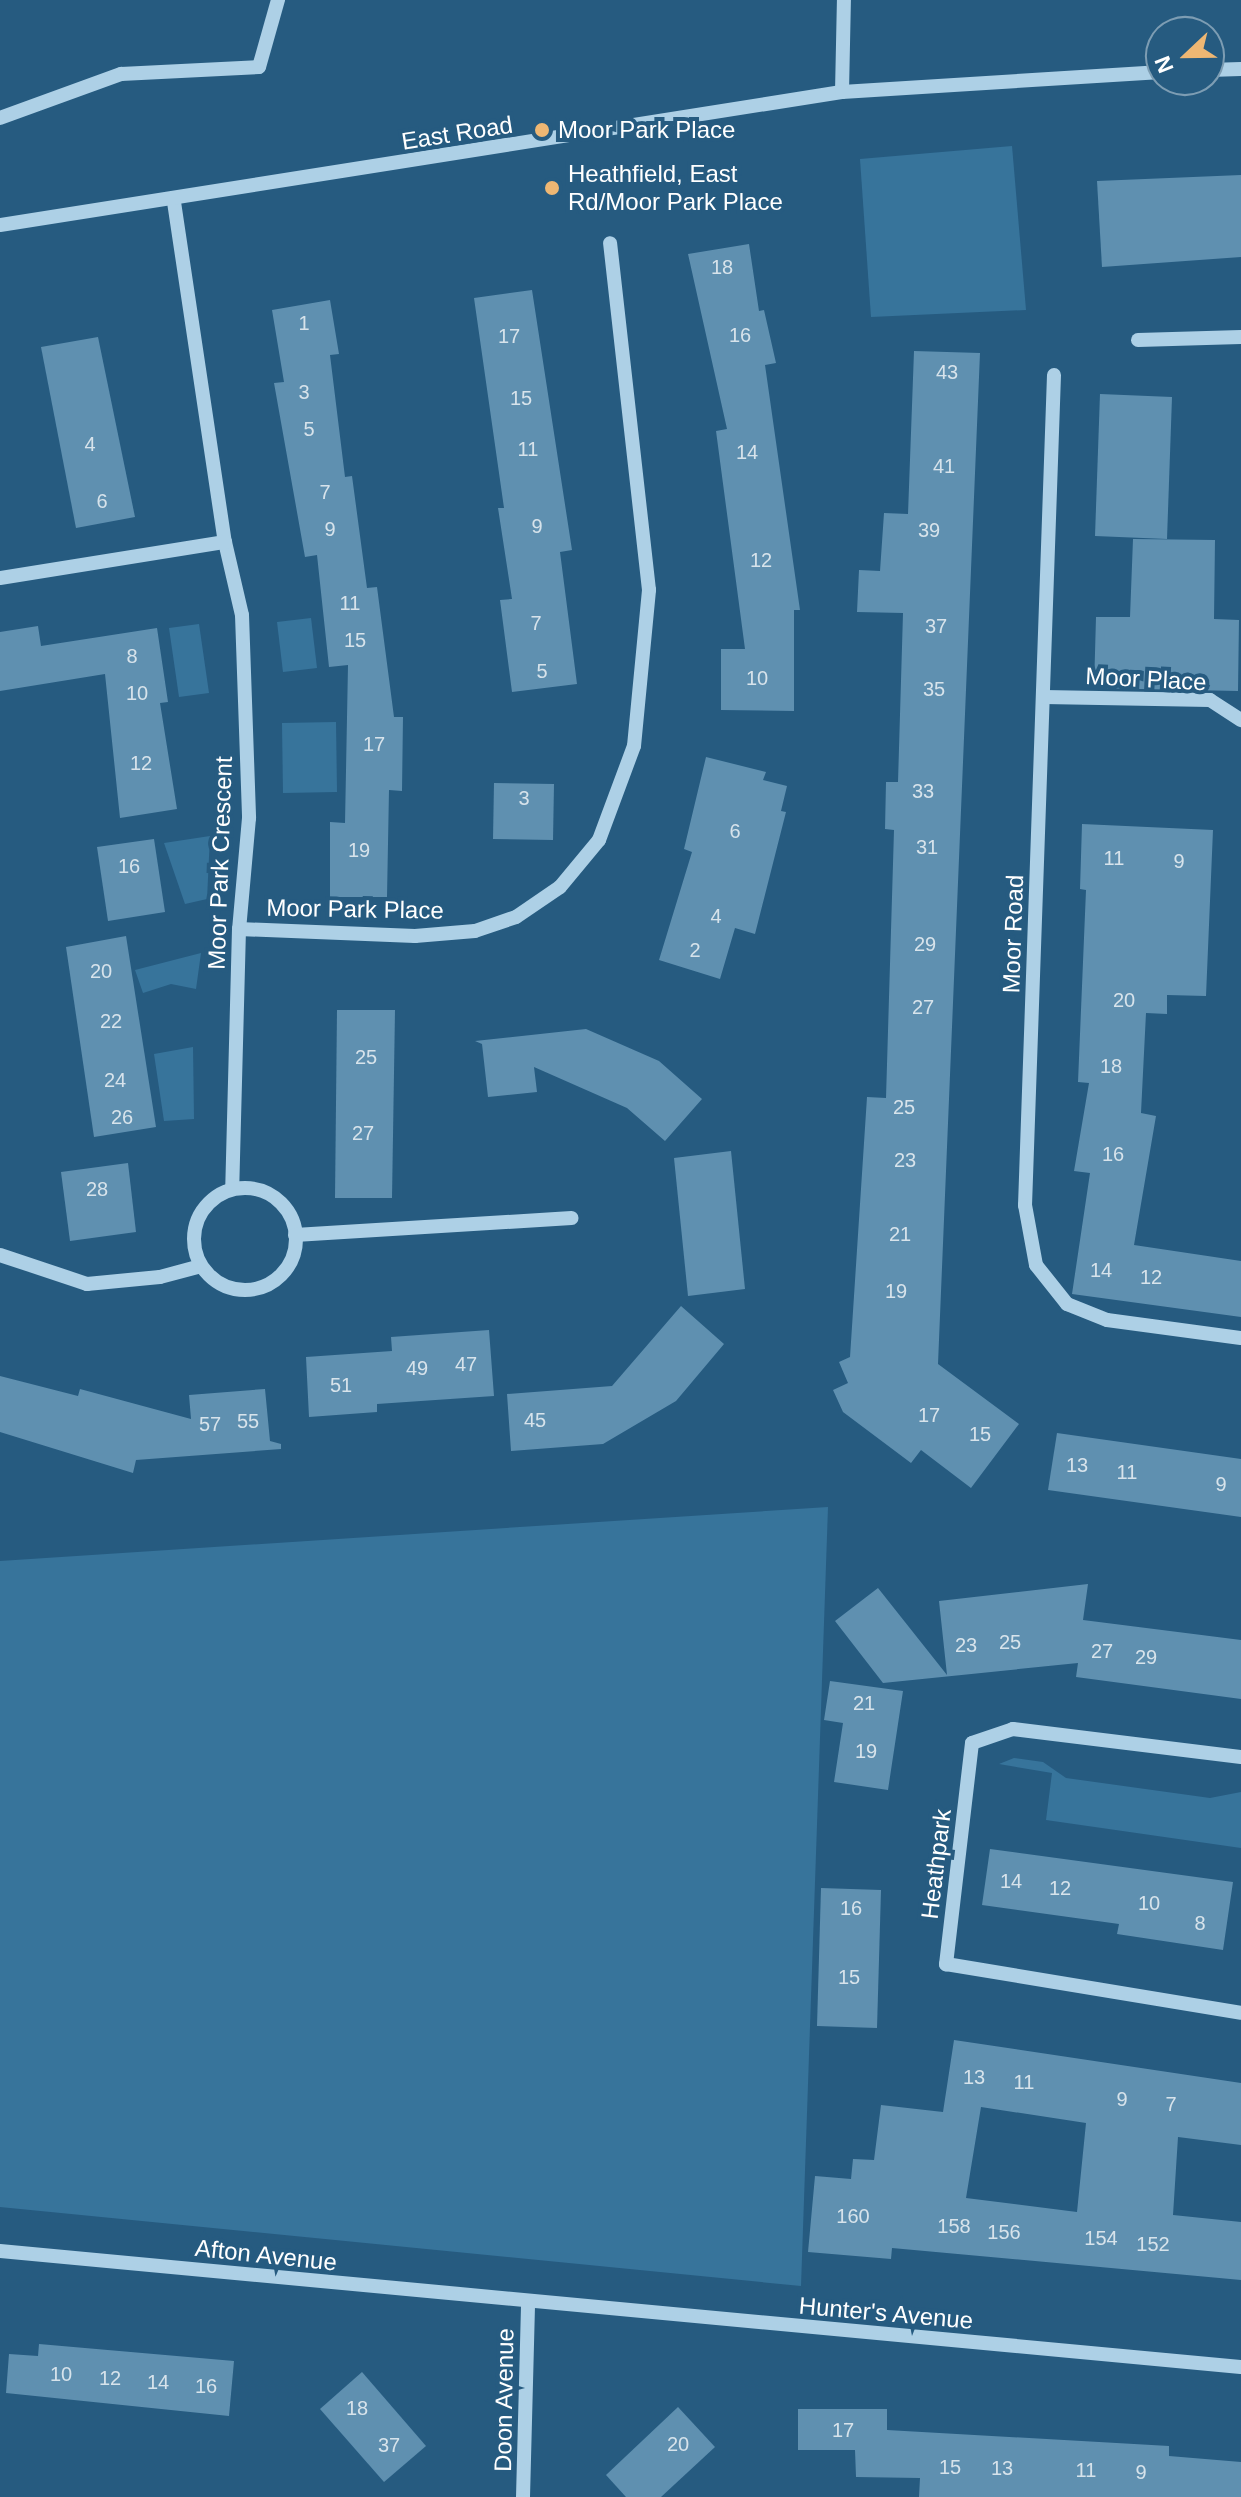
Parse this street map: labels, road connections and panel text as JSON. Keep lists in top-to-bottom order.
{
  "streets": {
    "street": [
      "East Road",
      "Moor Place",
      "Moor Park Crescent",
      "Moor Park Place",
      "Moor Road",
      "Heathpark",
      "Afton Avenue",
      "Hunter's Avenue",
      "Doon Avenue"
    ]
  },
  "crossings": [
    ["East Road", "Moor Park Crescent"],
    ["Moor Place", "Moor Road"],
    ["Moor Park Crescent", "Moor Park Place"],
    ["Afton Avenue", "Hunter's Avenue"],
    ["Afton Avenue", "Doon Avenue"],
    ["Hunter's Avenue", "Doon Avenue"]
  ],
  "places": ["Moor Park Place", "Heathfield, East Rd/Moor Park Place"],
  "house_numbers": [
    "18",
    "1",
    "16",
    "17",
    "43",
    "3",
    "15",
    "5",
    "4",
    "11",
    "14",
    "41",
    "7",
    "6",
    "9",
    "9",
    "39",
    "12",
    "11",
    "7",
    "37",
    "15",
    "8",
    "5",
    "10",
    "35",
    "10",
    "17",
    "12",
    "33",
    "3",
    "6",
    "31",
    "19",
    "11",
    "9",
    "16",
    "4",
    "29",
    "2",
    "20",
    "20",
    "27",
    "22",
    "25",
    "18",
    "24",
    "25",
    "26",
    "27",
    "16",
    "23",
    "28",
    "21",
    "14",
    "12",
    "19",
    "47",
    "49",
    "51",
    "17",
    "45",
    "55",
    "57",
    "15",
    "13",
    "11",
    "9",
    "25",
    "23",
    "27",
    "29",
    "21",
    "19",
    "14",
    "12",
    "10",
    "16",
    "8",
    "15",
    "13",
    "11",
    "9",
    "7",
    "160",
    "158",
    "156",
    "154",
    "152",
    "10",
    "12",
    "14",
    "16",
    "18",
    "17",
    "20",
    "37",
    "15",
    "13",
    "11",
    "9"
  ],
  "north": "left"
}
